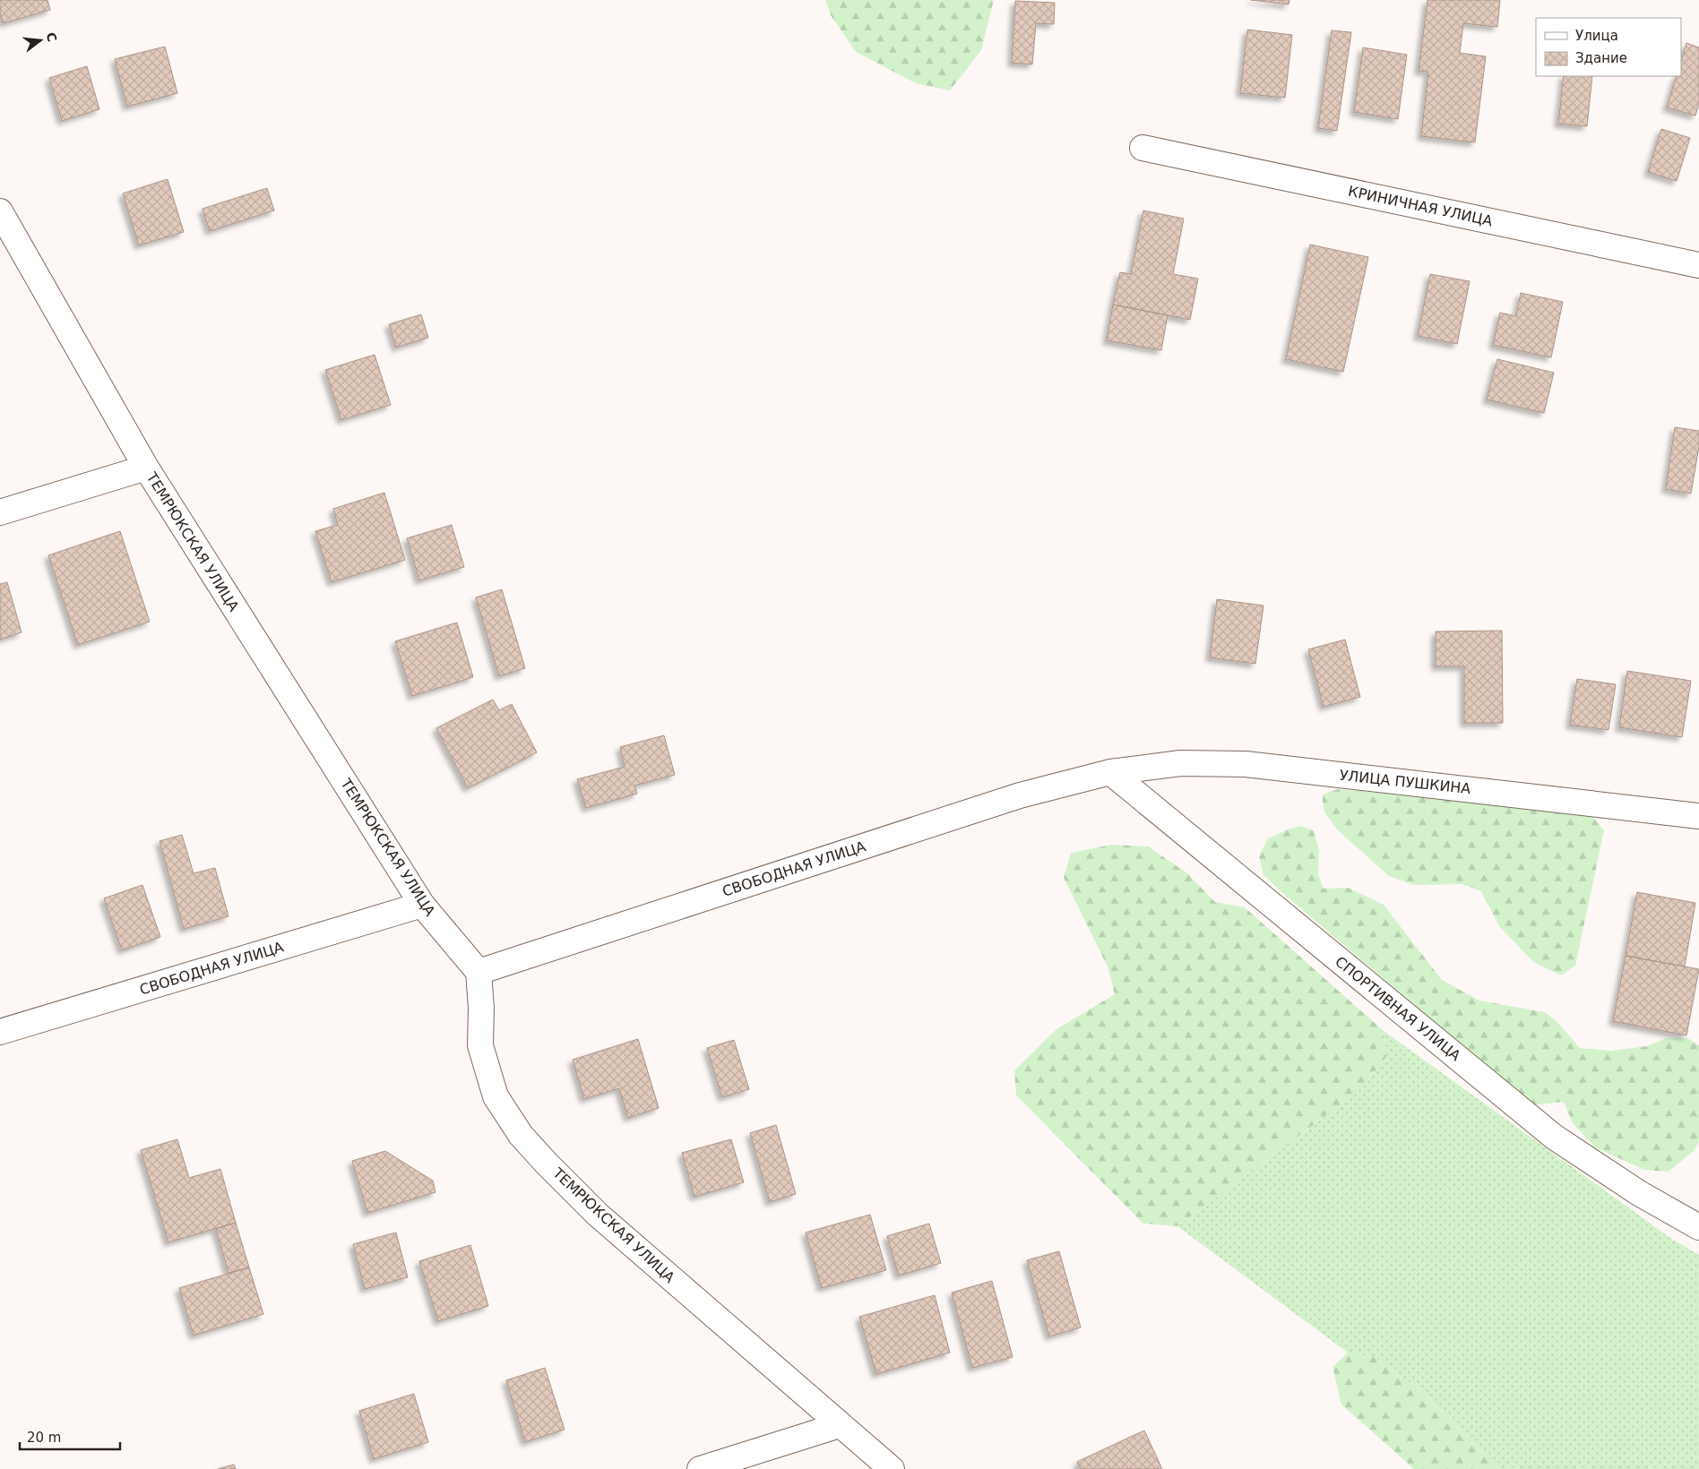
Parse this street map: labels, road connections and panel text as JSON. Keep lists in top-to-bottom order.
{
  "streets": {
    "street": [
      "КРИНИЧНАЯ УЛИЦА",
      "ТЕМРЮКСКАЯ УЛИЦА",
      "УЛИЦА ПУШКИНА",
      "СВОБОДНАЯ УЛИЦА",
      "СПОРТИВНАЯ УЛИЦА"
    ]
  },
  "crossings": [
    ["ТЕМРЮКСКАЯ УЛИЦА", "СВОБОДНАЯ УЛИЦА"],
    ["УЛИЦА ПУШКИНА", "СВОБОДНАЯ УЛИЦА"],
    ["УЛИЦА ПУШКИНА", "СПОРТИВНАЯ УЛИЦА"],
    ["СВОБОДНАЯ УЛИЦА", "СПОРТИВНАЯ УЛИЦА"]
  ],
  "legend": ["Улица", "Здание"],
  "scale_bar": "20 m",
  "north": "right"
}
